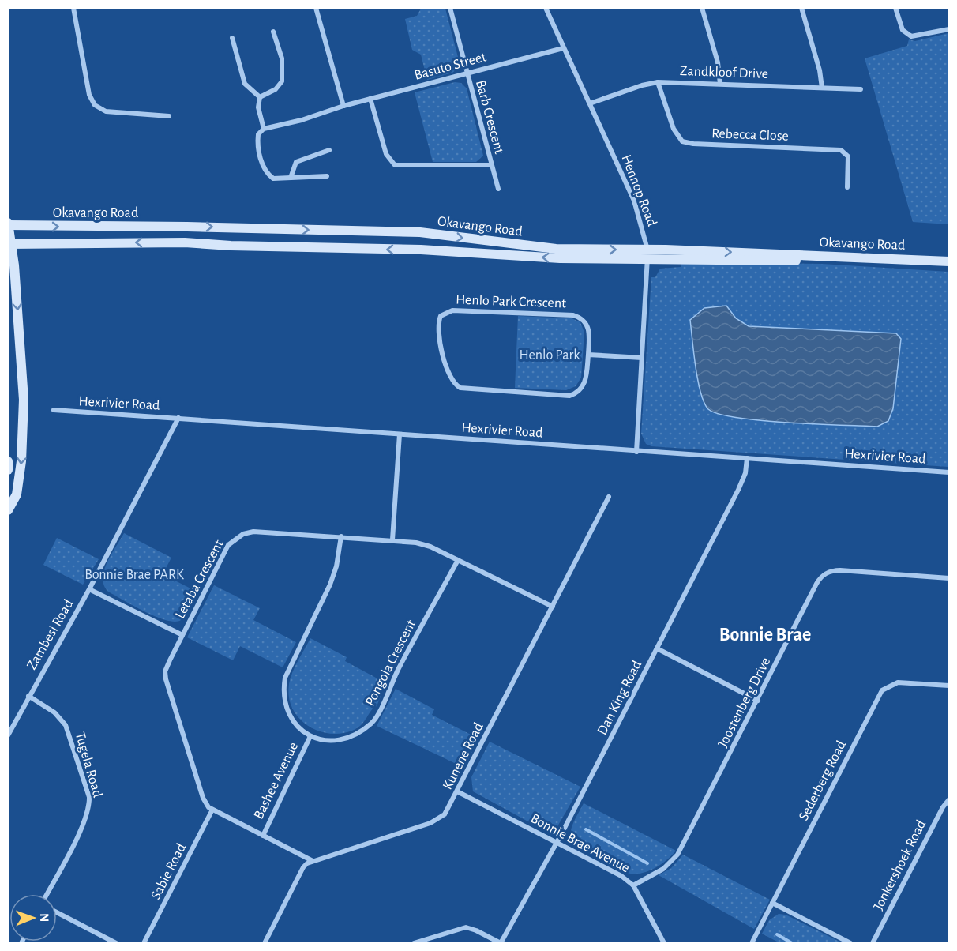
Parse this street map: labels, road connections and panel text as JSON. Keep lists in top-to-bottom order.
{
  "streets": {
    "main road": ["Okavango Road"],
    "street": [
      "Basuto Street",
      "Zandkloof Drive",
      "Barb Crescent",
      "Rebecca Close",
      "Hennop Road",
      "Henlo Park Crescent",
      "Hexrivier Road",
      "Letaba Crescent",
      "Zambesi Road",
      "Pongola Crescent",
      "Dan King Road",
      "Joostenberg Drive",
      "Kunene Road",
      "Tugela Road",
      "Bashee Avenue",
      "Sederberg Road",
      "Bonnie Brae Avenue",
      "Jonkershoek Road",
      "Sabie Road"
    ]
  },
  "crossings": [
    ["Basuto Street", "Barb Crescent"],
    ["Basuto Street", "Hennop Road"],
    ["Zandkloof Drive", "Rebecca Close"],
    ["Zandkloof Drive", "Hennop Road"],
    ["Hennop Road", "Okavango Road"],
    ["Hennop Road", "Hexrivier Road"],
    ["Hexrivier Road", "Zambesi Road"],
    ["Hexrivier Road", "Dan King Road"],
    ["Letaba Crescent", "Pongola Crescent"],
    ["Letaba Crescent", "Kunene Road"],
    ["Letaba Crescent", "Bashee Avenue"],
    ["Letaba Crescent", "Sabie Road"],
    ["Zambesi Road", "Tugela Road"],
    ["Pongola Crescent", "Bashee Avenue"],
    ["Dan King Road", "Bonnie Brae Avenue"],
    ["Joostenberg Drive", "Bonnie Brae Avenue"],
    ["Kunene Road", "Bonnie Brae Avenue"]
  ],
  "districts": ["Bonnie Brae"],
  "parks": ["Henlo Park", "Bonnie Brae PARK"],
  "north": "right"
}
